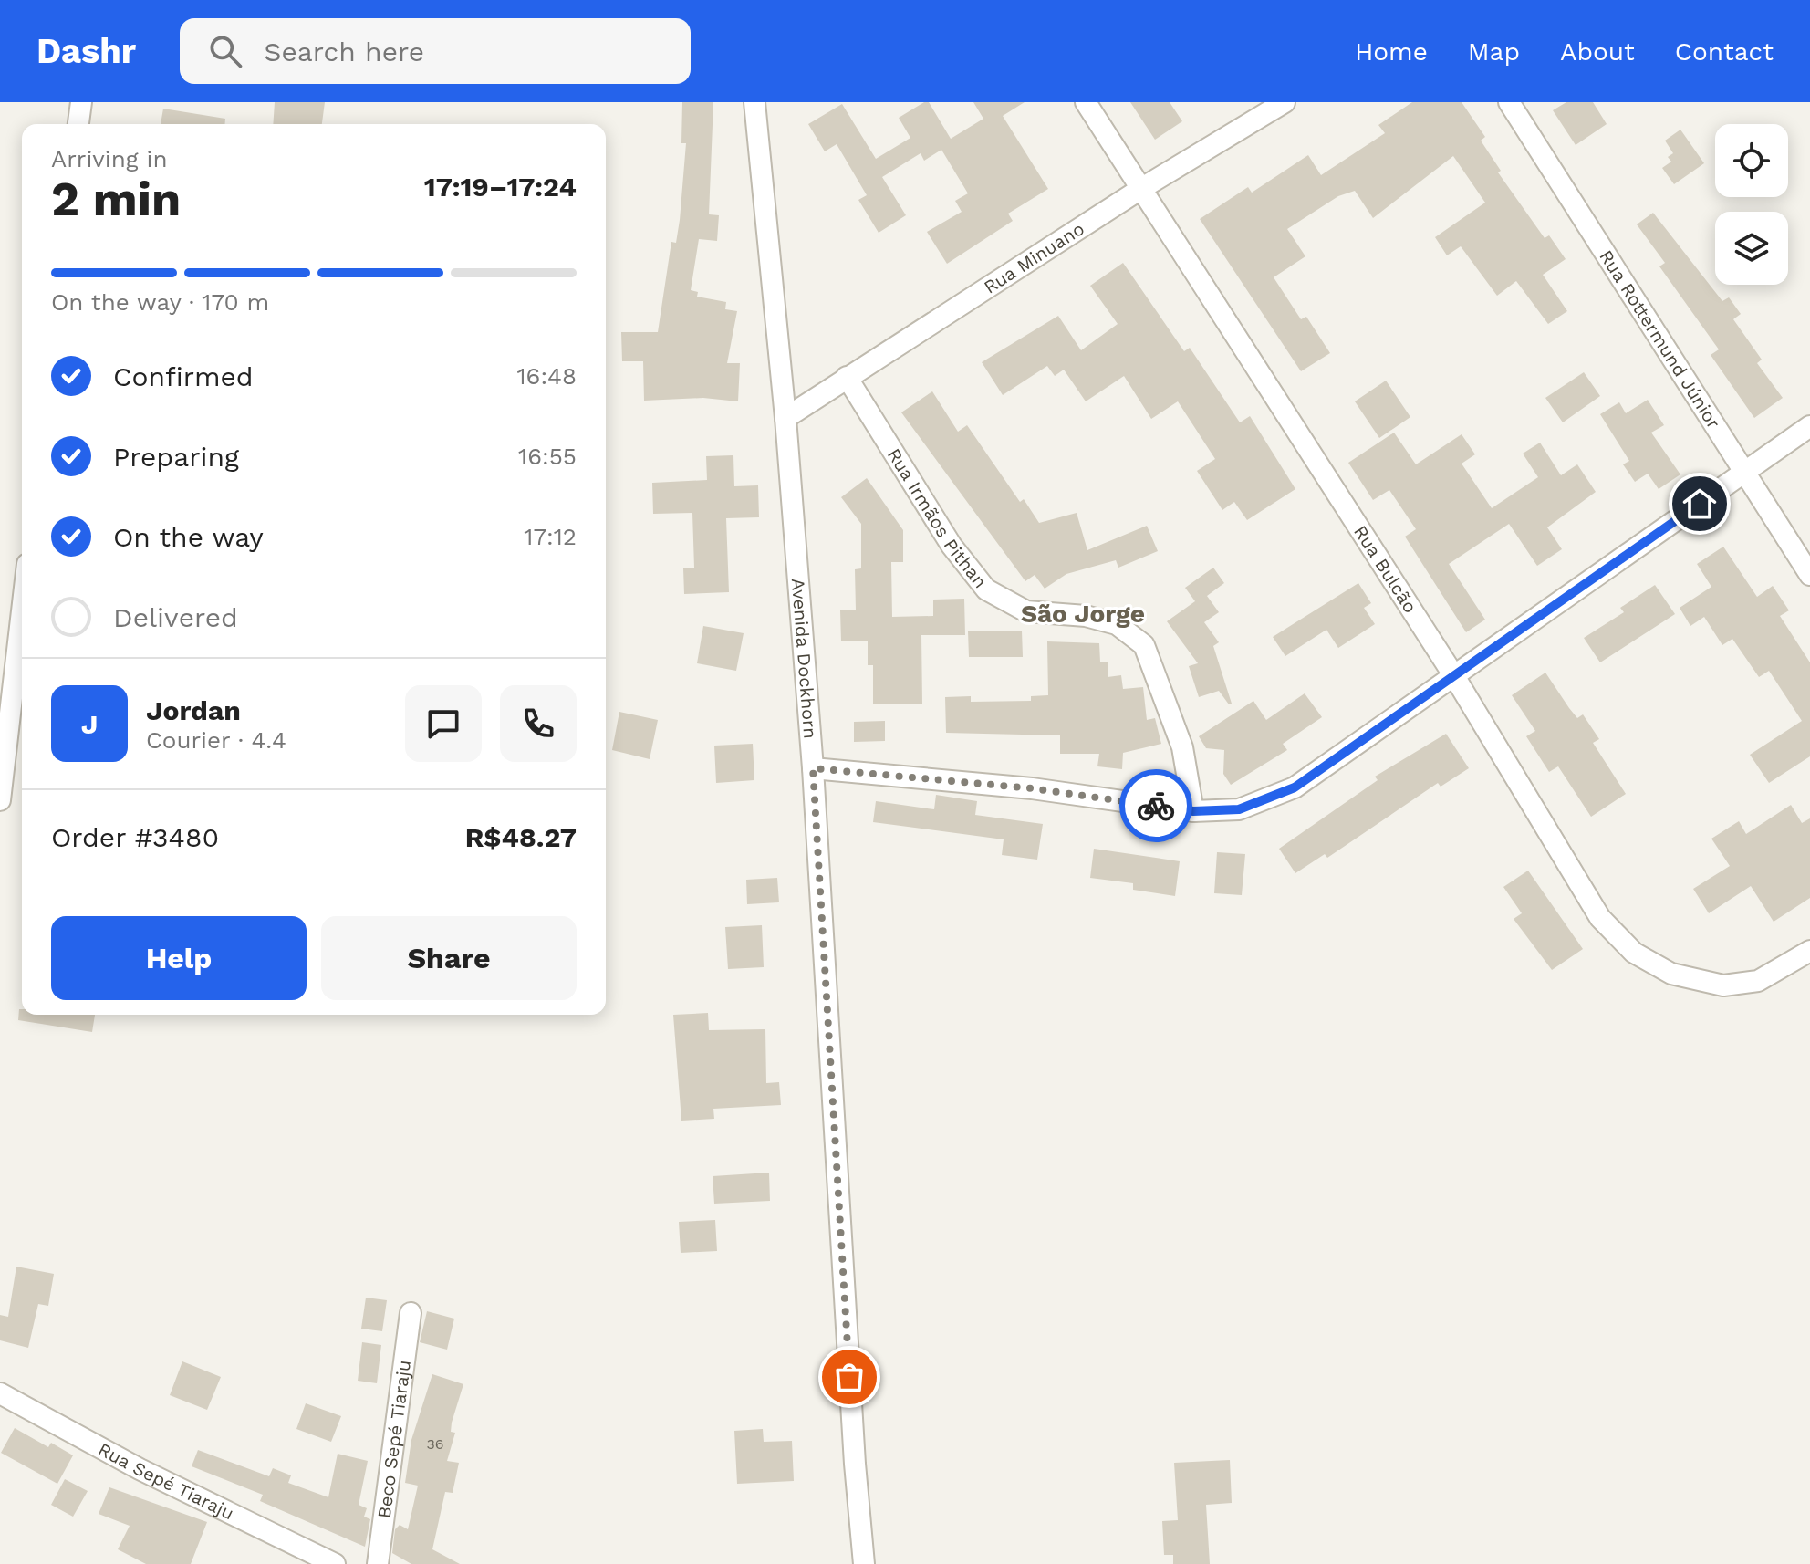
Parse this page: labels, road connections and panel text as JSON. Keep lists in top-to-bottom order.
{
  "streets": {
    "street": [
      "Rua Minuano",
      "Rua Rottermund Júnior",
      "Rua Irmãos Pithan",
      "Rua Bulcão",
      "Avenida Dockhorn",
      "Beco Sepé Tiaraju",
      "Rua Sepé Tiaraju"
    ]
  },
  "crossings": [
    ["Rua Minuano", "Rua Irmãos Pithan"],
    ["Rua Minuano", "Rua Bulcão"],
    ["Rua Minuano", "Avenida Dockhorn"]
  ],
  "districts": ["São Jorge"],
  "house_numbers": ["36"],
  "page": {
    "header": "Dashr",
    "search": "Search here",
    "nav": [
      "Home",
      "Map",
      "About",
      "Contact"
    ],
    "heading": ["2 min", "Arriving in", "17:19–17:24"],
    "panel": [
      "Jordan",
      "Courier · 4.4",
      "Order #3480",
      "R$48.27"
    ],
    "bar": "On the way · 170 m",
    "list": [
      ["Confirmed", "16:48"],
      ["Preparing", "16:55"],
      ["On the way", "17:12"],
      "Delivered"
    ],
    "round": "J",
    "buttons": ["Help", "Share"]
  }
}
